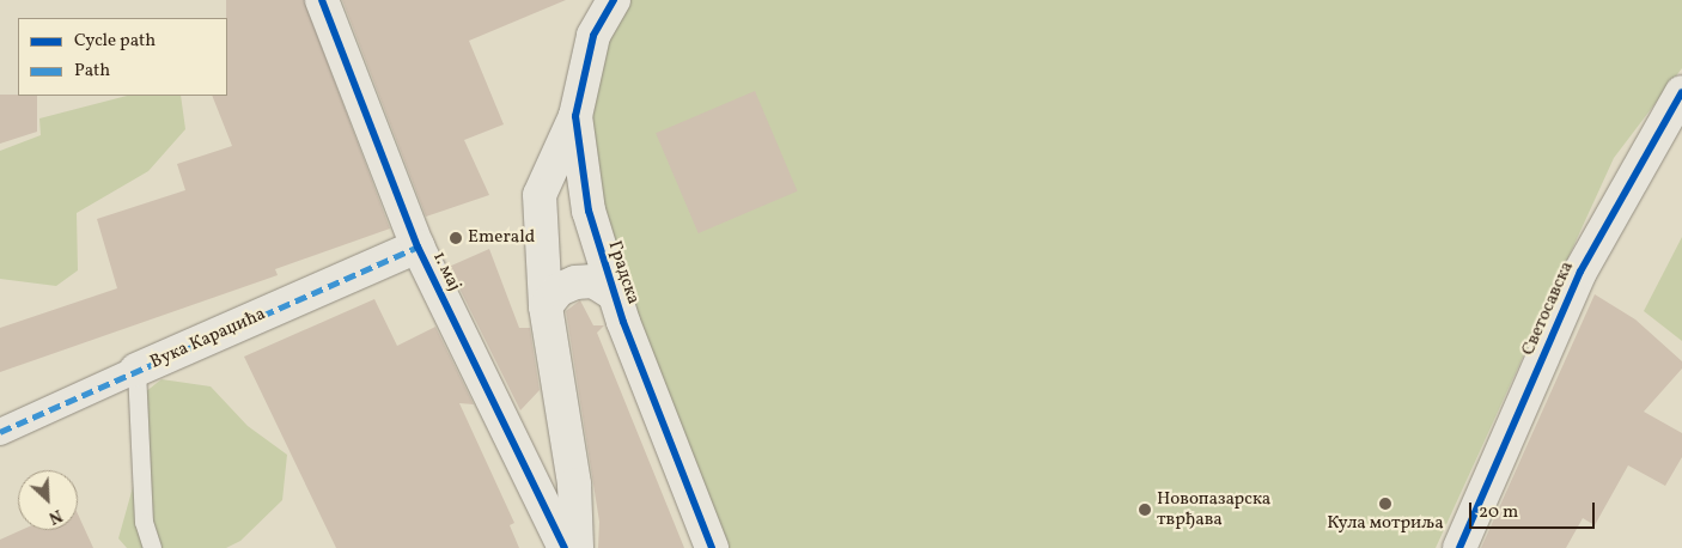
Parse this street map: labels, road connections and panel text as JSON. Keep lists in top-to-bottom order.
{
  "streets": {
    "street": [
      "1. мај",
      "Градска",
      "Светосавска",
      "Вука Караџића"
    ]
  },
  "crossings": [
    ["1. мај", "Вука Караџића"]
  ],
  "places": ["Emerald", "Кула мотриља", "Новопазарска тврђава"],
  "legend": ["Cycle path", "Path"],
  "scale_bar": "20 m",
  "north": "bottom right"
}
